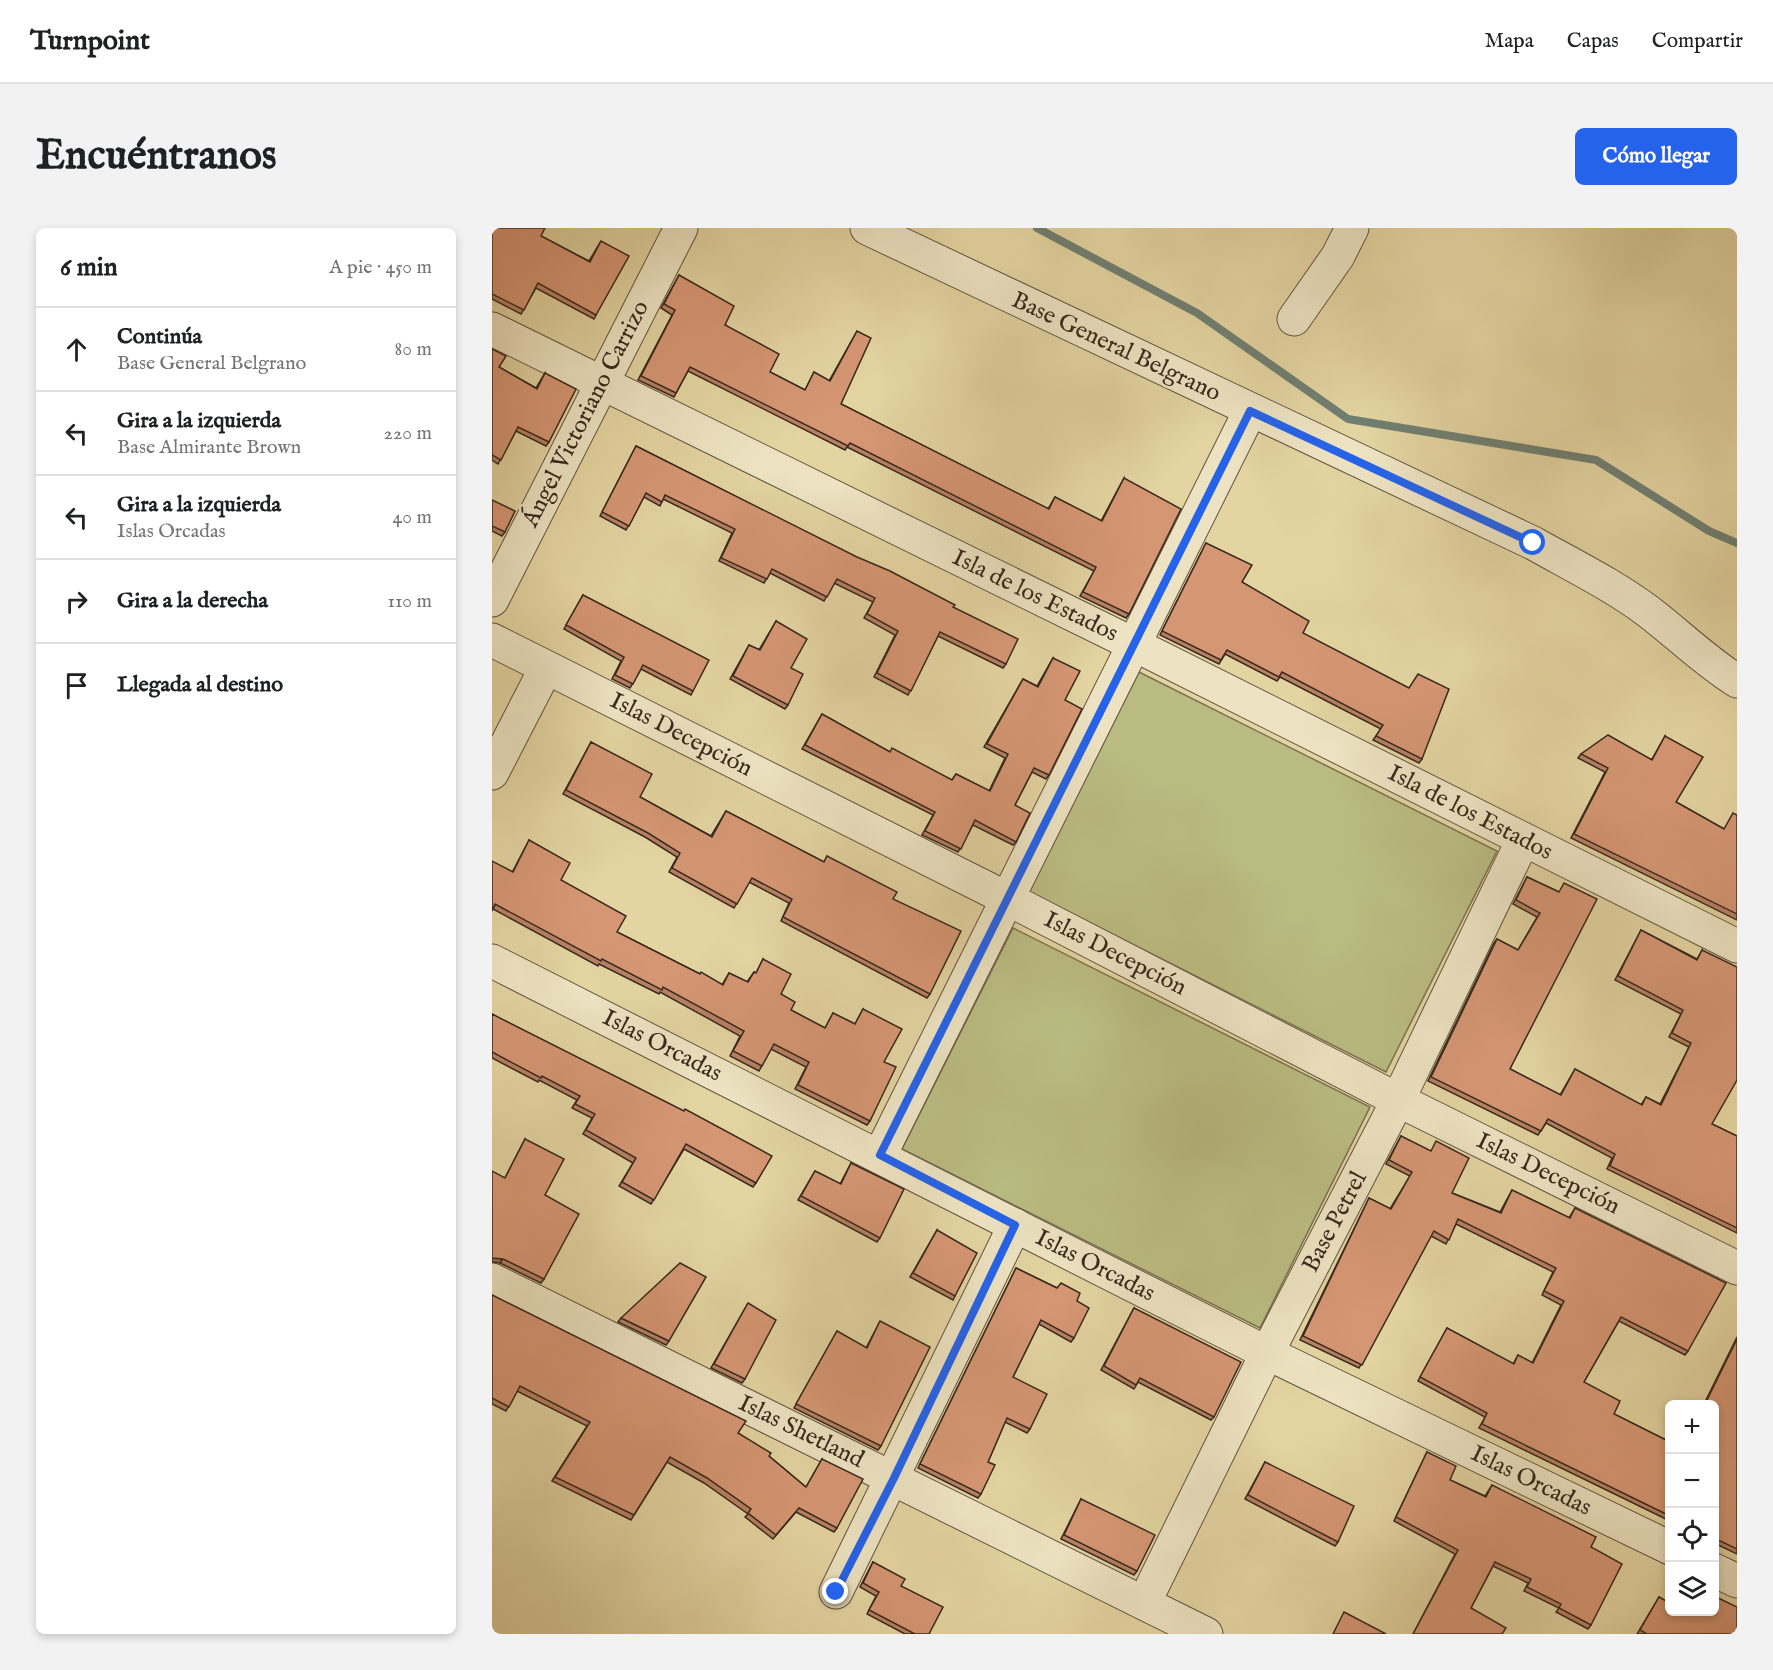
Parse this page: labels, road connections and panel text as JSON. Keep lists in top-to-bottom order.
{
  "streets": {
    "street": [
      "Base General Belgrano",
      "Ángel Victoriano Carrizo",
      "Isla de los Estados",
      "Islas Decepción",
      "Islas Orcadas",
      "Base Petrel",
      "Islas Shetland"
    ]
  },
  "crossings": [
    ["Ángel Victoriano Carrizo", "Isla de los Estados"],
    ["Isla de los Estados", "Base Petrel"],
    ["Islas Decepción", "Base Petrel"],
    ["Islas Orcadas", "Base Petrel"],
    ["Base Petrel", "Islas Shetland"]
  ],
  "page": {
    "header": "Turnpoint",
    "nav": ["Mapa", "Capas", "Compartir"],
    "buttons": "Cómo llegar",
    "title": "Encuéntranos",
    "heading": ["6 min", "A pie · 450 m"],
    "list": [
      ["Continúa", "Base General Belgrano", "80 m"],
      ["Gira a la izquierda", "Base Almirante Brown", "220 m"],
      ["Gira a la izquierda", "Islas Orcadas", "40 m"],
      ["Gira a la derecha", "110 m"],
      "Llegada al destino"
    ],
    "map_buttons": ["+", "−"]
  }
}
